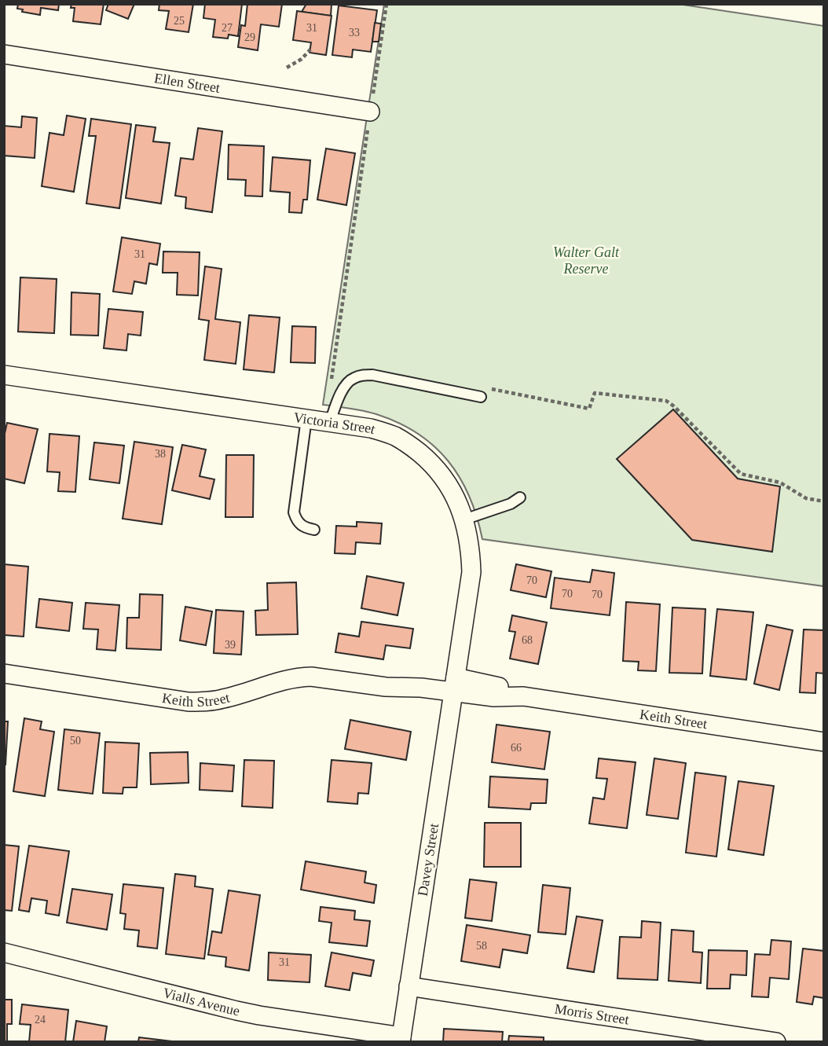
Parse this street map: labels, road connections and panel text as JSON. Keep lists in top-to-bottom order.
{
  "streets": {
    "street": [
      "Ellen Street",
      "Victoria Street",
      "Keith Street",
      "Davey Street",
      "Vialls Avenue",
      "Morris Street"
    ]
  },
  "crossings": [
    ["Victoria Street", "Keith Street"],
    ["Victoria Street", "Davey Street"],
    ["Keith Street", "Davey Street"],
    ["Davey Street", "Vialls Avenue"],
    ["Davey Street", "Morris Street"]
  ],
  "parks": ["Walter Galt Reserve"],
  "house_numbers": [
    "25",
    "27",
    "31",
    "33",
    "29",
    "31",
    "38",
    "70",
    "70",
    "70",
    "68",
    "39",
    "50",
    "66",
    "58",
    "31",
    "24"
  ]
}
